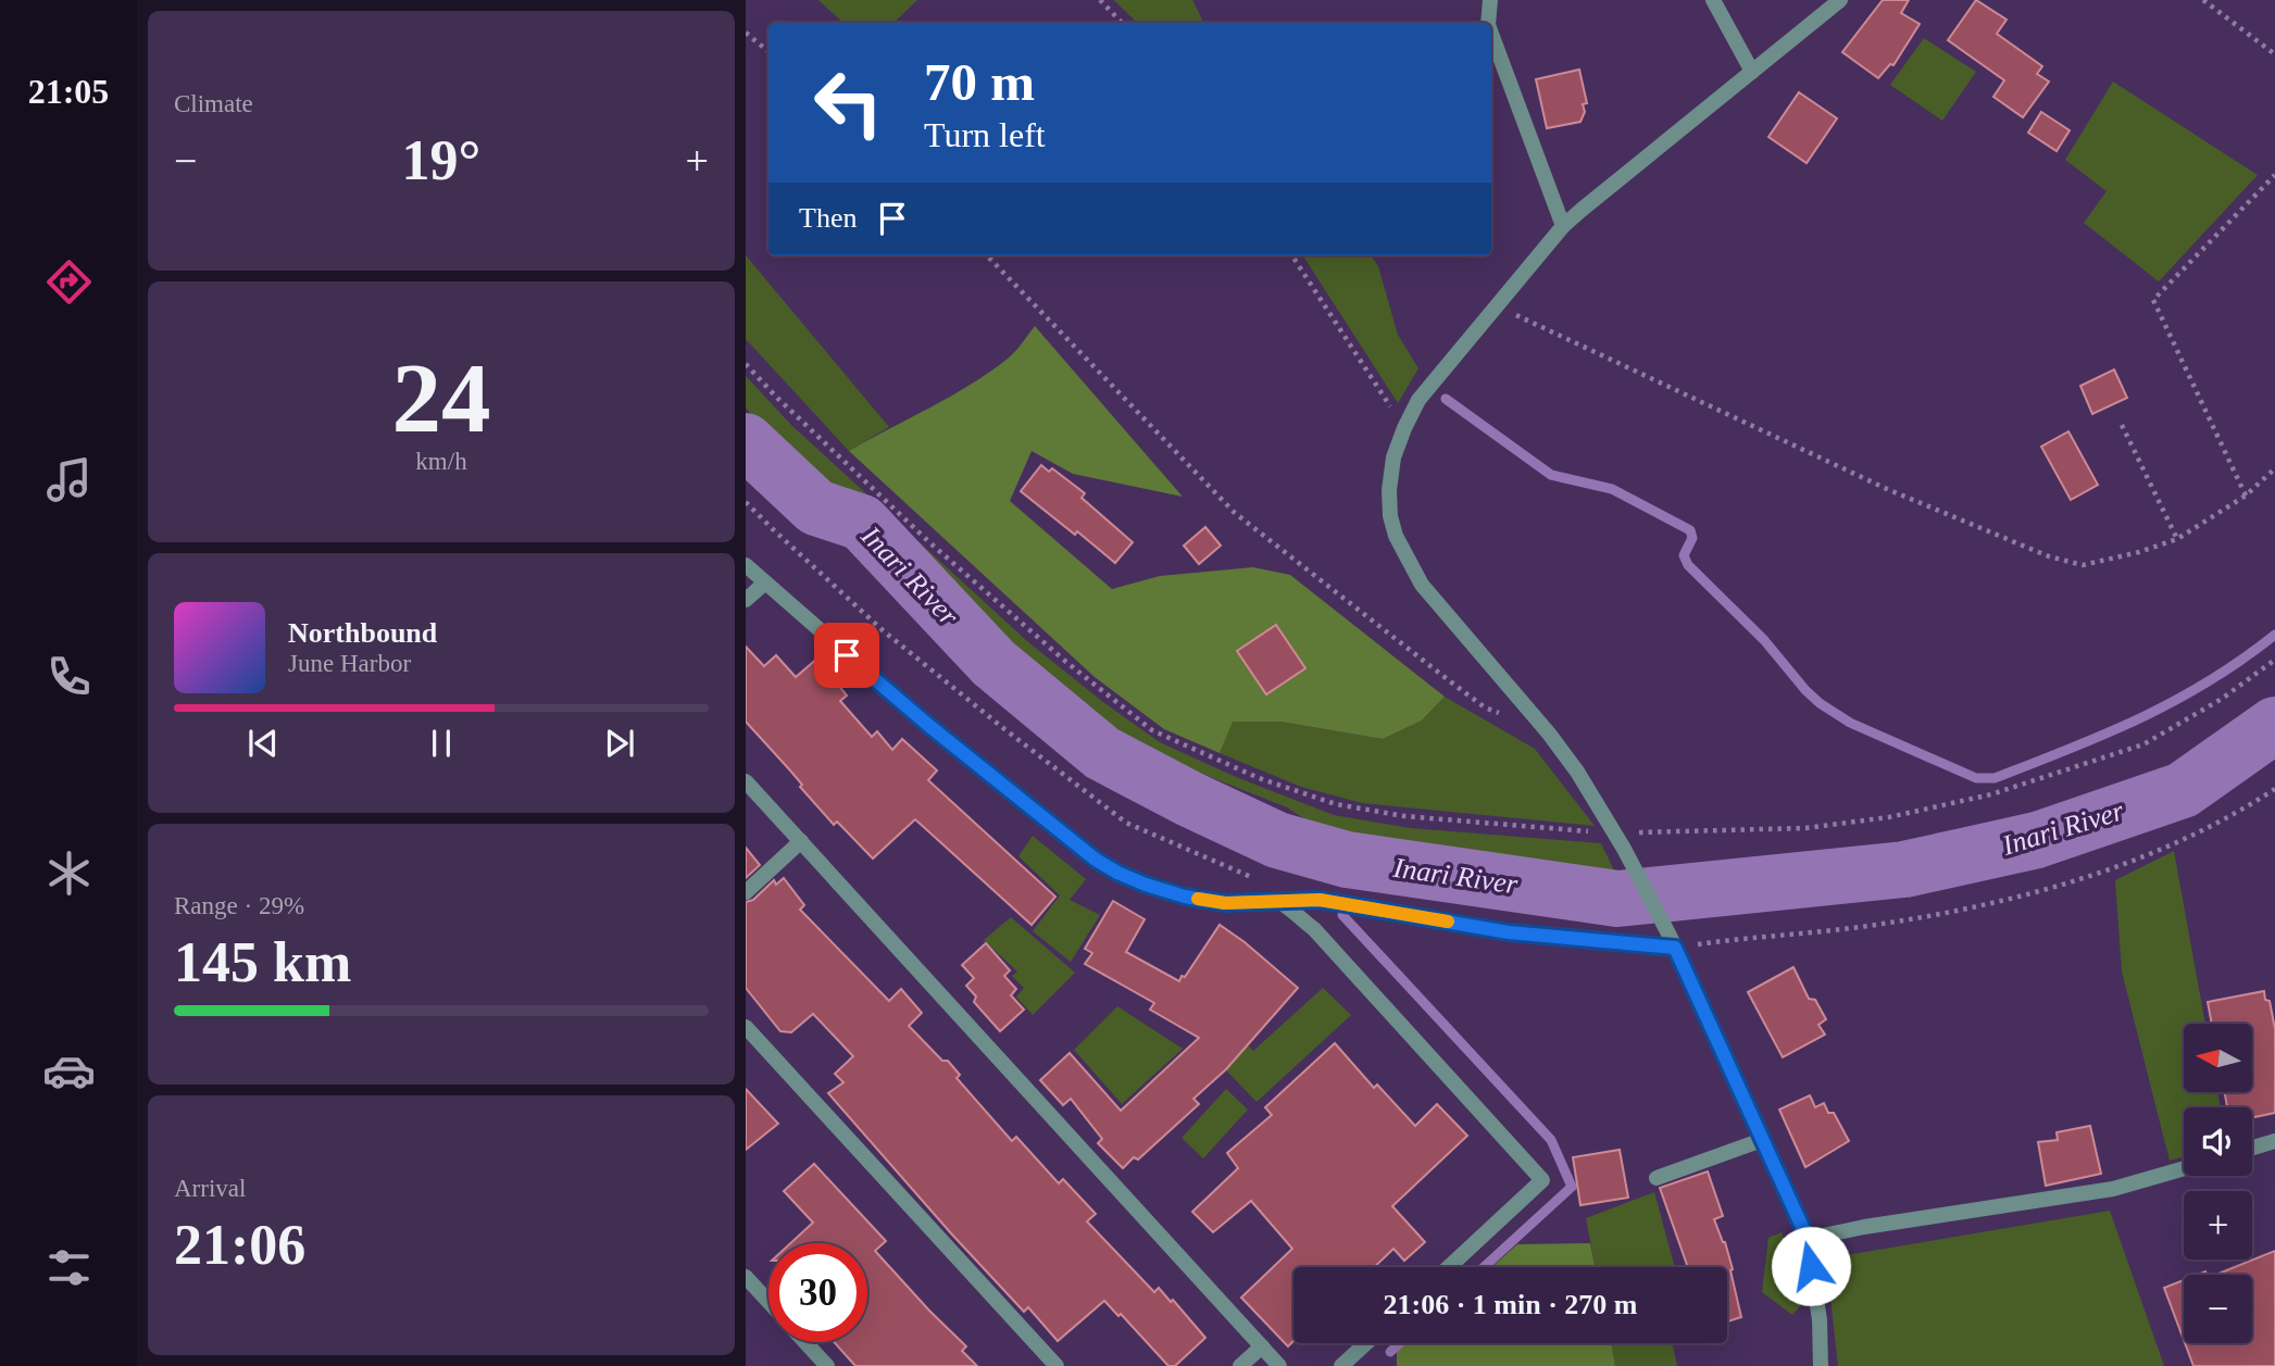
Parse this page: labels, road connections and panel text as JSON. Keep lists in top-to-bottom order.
{
  "water": ["Inari River"],
  "north": "left",
  "page": {
    "tabs": "21:05",
    "tile": [
      "Climate",
      ["24", "km/h"],
      ["Range · 29%", "145 km"],
      ["Arrival", "21:06"]
    ],
    "turn": ["70 m", "Turn left"],
    "heat": ["−", "19°", "+"],
    "then": "Then",
    "song": ["Northbound", "June Harbor"],
    "map_buttons": ["+", "−"],
    "limit": "30",
    "trip": "21:06 · 1 min · 270 m"
  }
}
